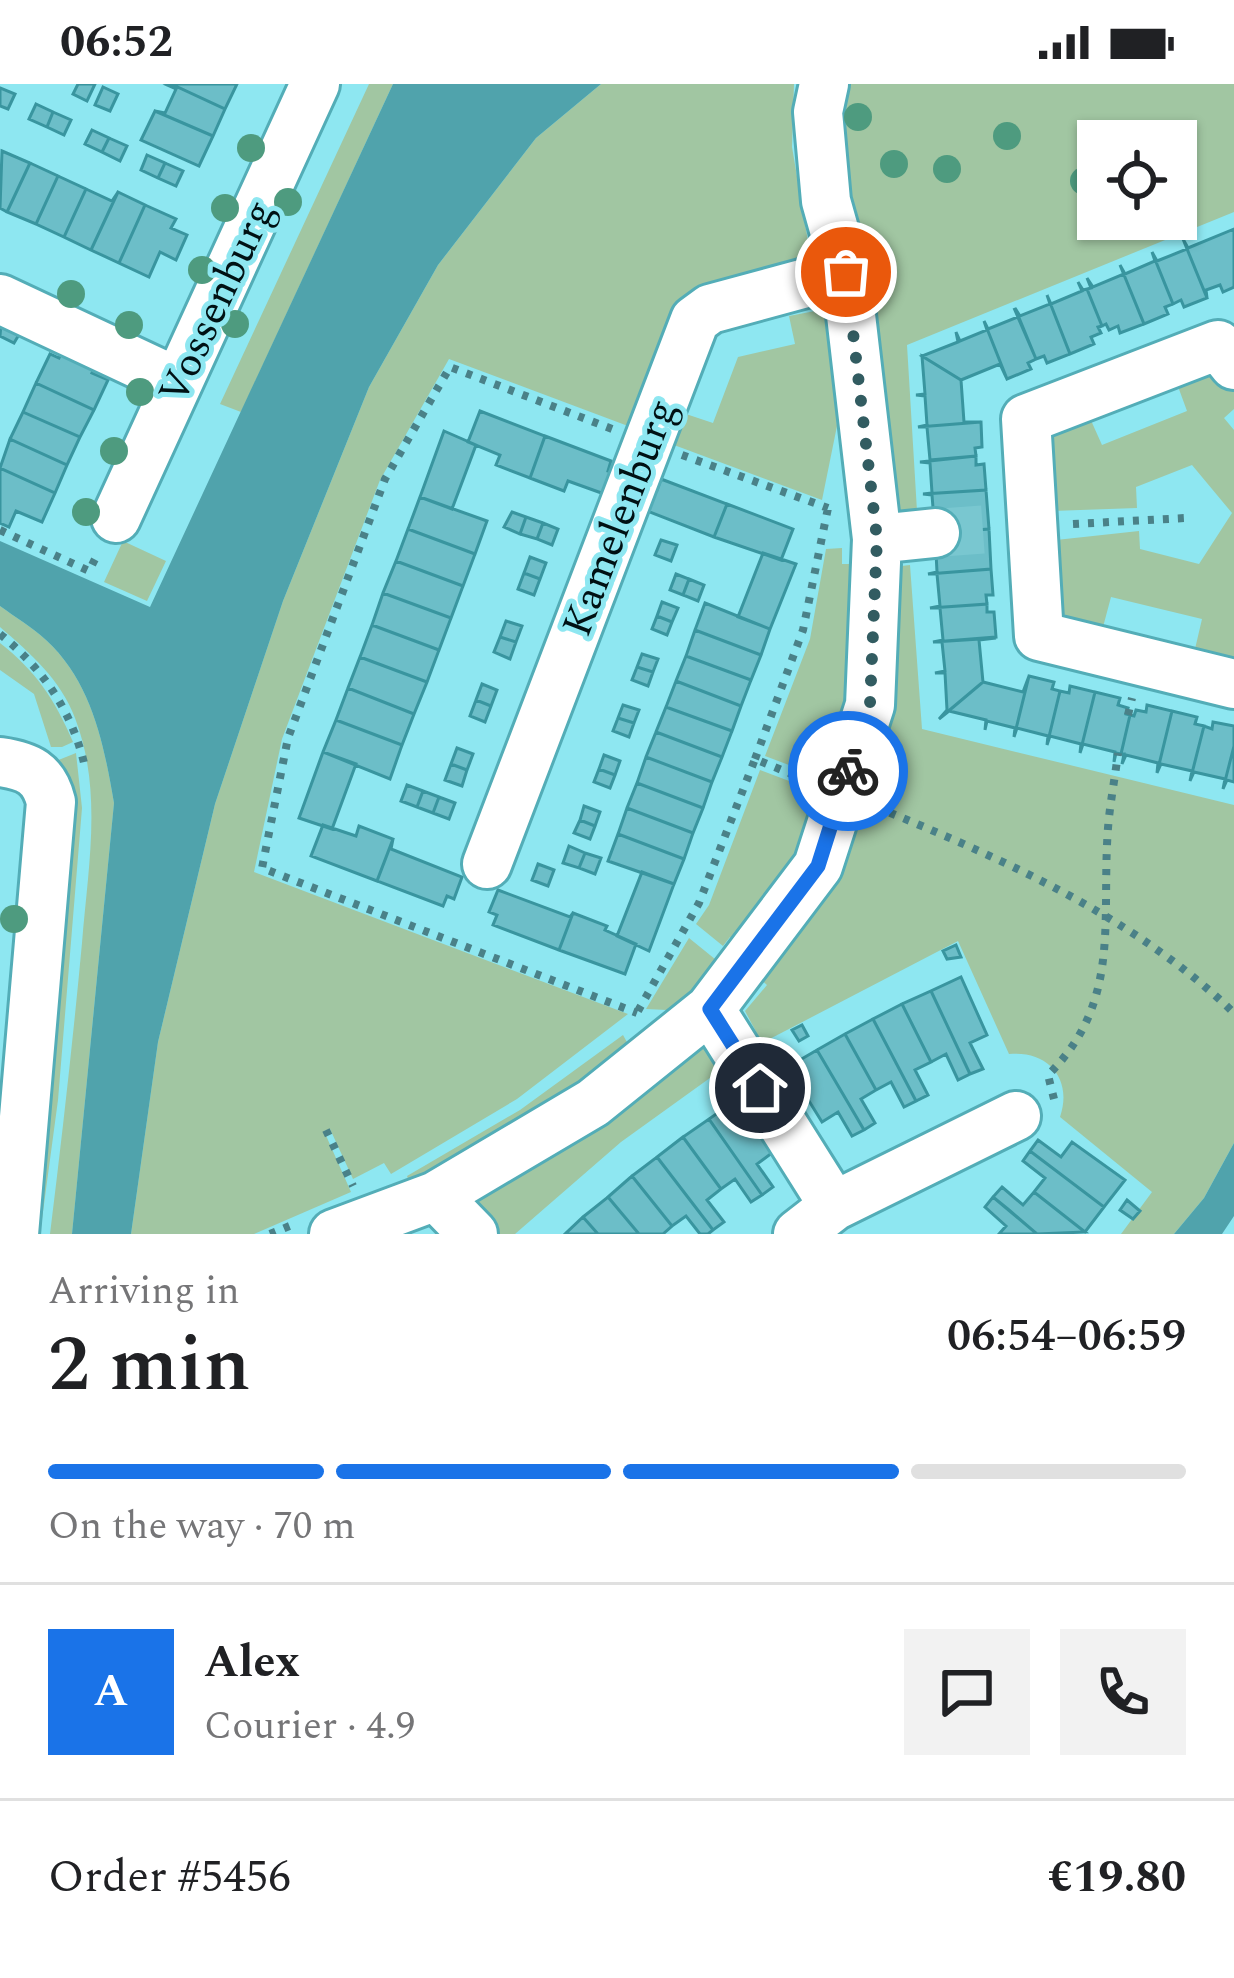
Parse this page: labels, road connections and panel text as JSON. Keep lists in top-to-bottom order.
{
  "streets": {
    "street": ["Vossenburg", "Kamelenburg"]
  },
  "page": {
    "status": "06:52",
    "heading": ["2 min", "Arriving in", "06:54–06:59"],
    "panel": [
      "Alex",
      "Courier · 4.9",
      "Order #5456",
      "€19.80"
    ],
    "bar": "On the way · 70 m",
    "round": "A"
  }
}
